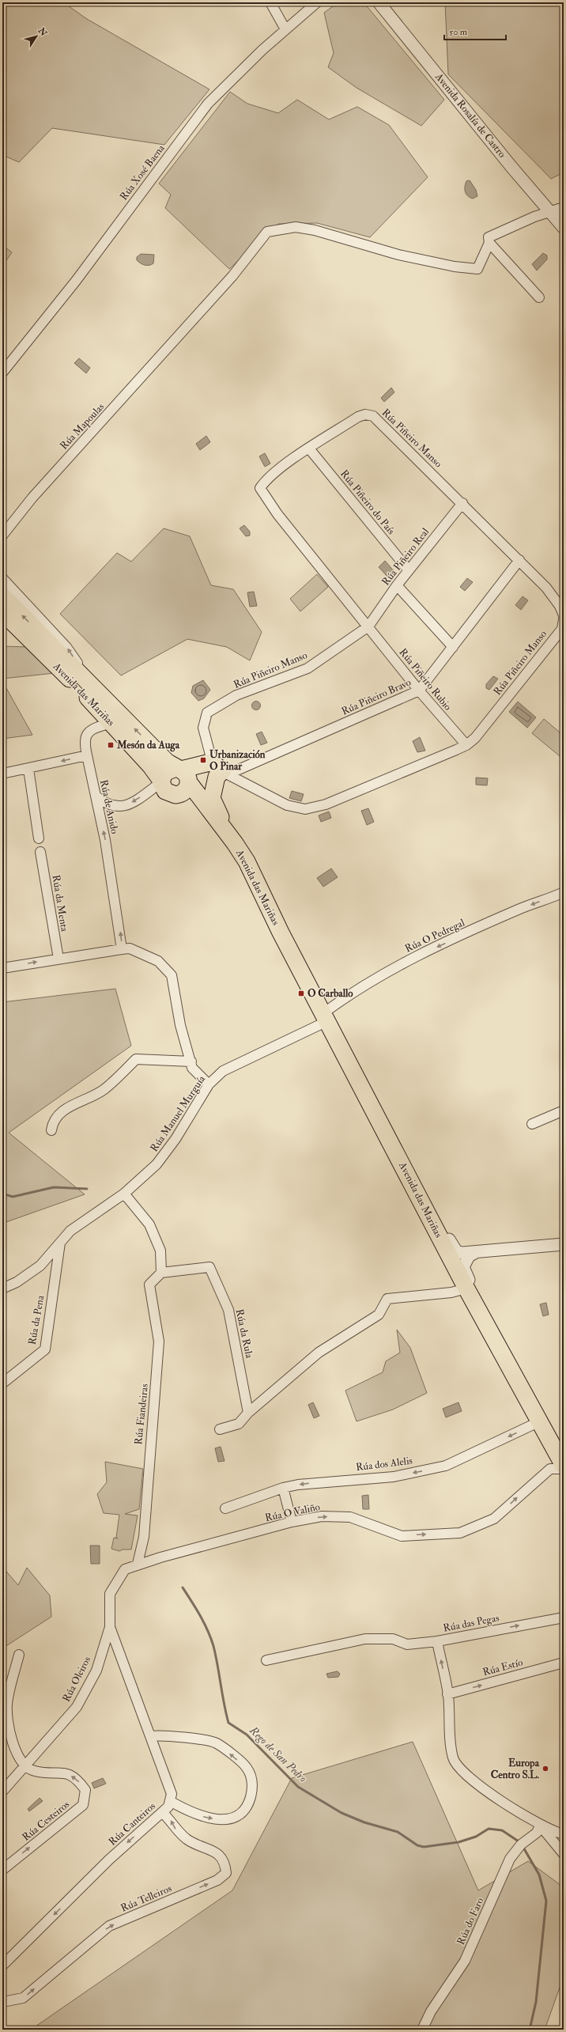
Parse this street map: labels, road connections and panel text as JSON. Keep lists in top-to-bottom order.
{
  "streets": {
    "highway": ["Avenida das Mariñas"],
    "street": [
      "Avenida Rosalía de Castro",
      "Rúa Xosé Baena",
      "Rúa Mapoulas",
      "Rúa Piñeiro Manso",
      "Rúa Piñeiro do País",
      "Rúa Piñeiro Real",
      "Rúa Piñeiro Rubio",
      "Rúa Piñeiro Bravo",
      "Rúa de Anido",
      "Rúa da Menta",
      "Rúa O Pedregal",
      "Rúa Manuel Murguía",
      "Rúa da Pena",
      "Rúa da Rula",
      "Rúa Fiandeiras",
      "Rúa dos Alelis",
      "Rúa O Valiño",
      "Rúa das Pegas",
      "Rúa Estío",
      "Rúa Oleiros",
      "Rúa Cesteiros",
      "Rúa Canteiros",
      "Rúa Telleiros",
      "Rúa do Faro"
    ]
  },
  "crossings": [
    ["Rúa Piñeiro Manso", "Rúa Piñeiro do País"],
    ["Rúa Piñeiro Manso", "Rúa Piñeiro Real"],
    ["Rúa Piñeiro Manso", "Rúa Piñeiro Rubio"],
    ["Rúa Piñeiro Manso", "Rúa Piñeiro Bravo"],
    ["Rúa Piñeiro do País", "Rúa Piñeiro Real"],
    ["Rúa Piñeiro Real", "Rúa Piñeiro Rubio"],
    ["Rúa Piñeiro Rubio", "Rúa Piñeiro Bravo"],
    ["Avenida das Mariñas", "Rúa O Pedregal"],
    ["Avenida das Mariñas", "Rúa Manuel Murguía"],
    ["Avenida das Mariñas", "Rúa dos Alelis"],
    ["Rúa O Pedregal", "Rúa Manuel Murguía"],
    ["Rúa Manuel Murguía", "Rúa da Pena"],
    ["Rúa da Rula", "Rúa Fiandeiras"],
    ["Rúa Fiandeiras", "Rúa O Valiño"],
    ["Rúa Fiandeiras", "Rúa Oleiros"],
    ["Rúa O Valiño", "Rúa Oleiros"],
    ["Rúa das Pegas", "Rúa Estío"],
    ["Rúa das Pegas", "Rúa do Faro"],
    ["Rúa Oleiros", "Rúa Cesteiros"],
    ["Rúa Oleiros", "Rúa Canteiros"],
    ["Rúa Canteiros", "Rúa Telleiros"]
  ],
  "one_way": [
    "Rúa de Anido",
    "Rúa O Pedregal",
    "Rúa dos Alelis",
    "Rúa O Valiño",
    "Rúa Estío",
    "Rúa Canteiros"
  ],
  "water": ["Rego de San Pedro"],
  "places": {
    "transit": ["Mesón da Auga", "Urbanización O Pinar", "O Carballo"],
    "other": ["Europa Centro S.L."]
  },
  "scale_bar": "50 m",
  "north": "top right"
}
